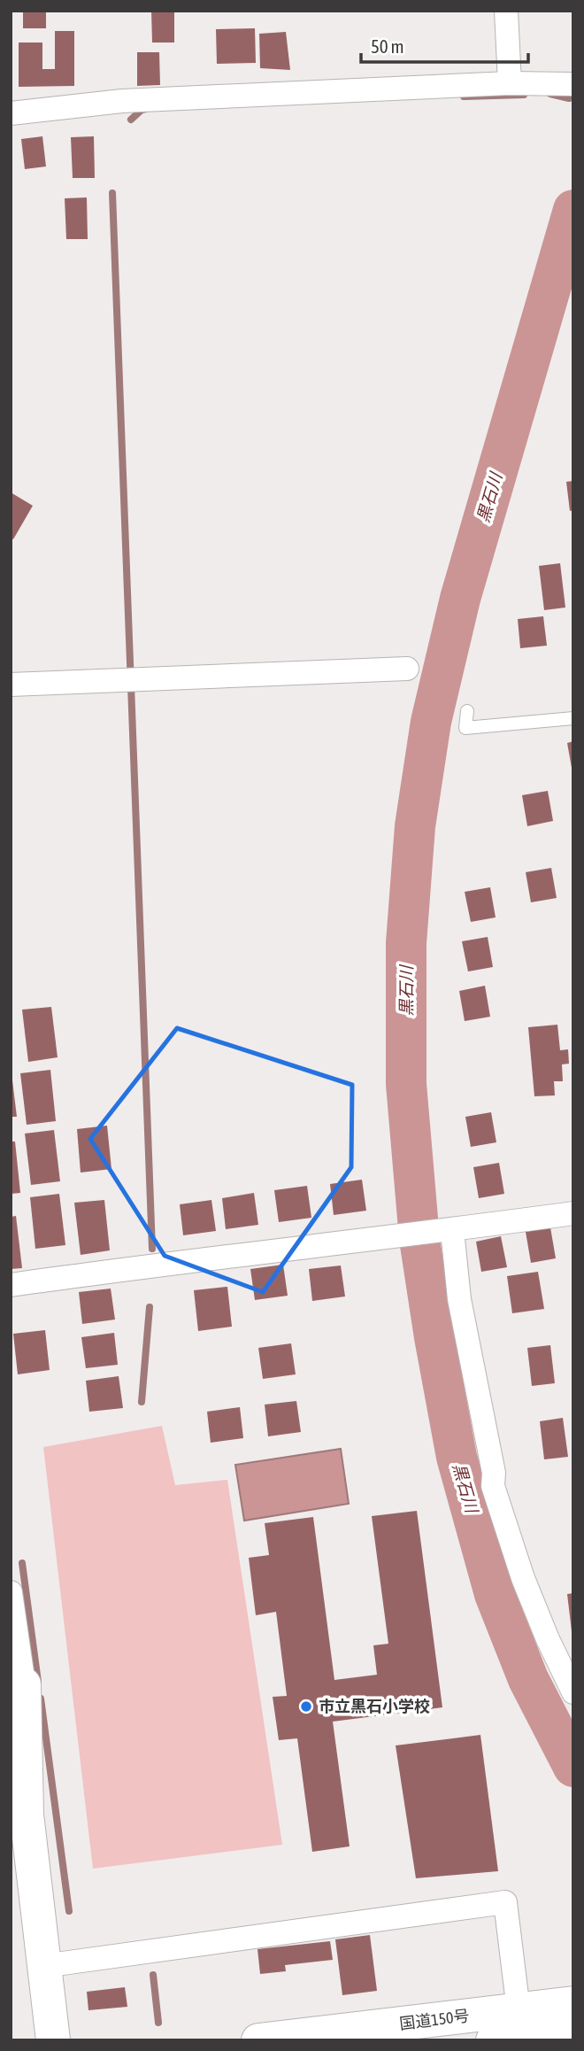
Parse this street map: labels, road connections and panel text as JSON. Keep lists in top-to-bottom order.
{
  "streets": {
    "main road": ["国道150号"]
  },
  "water": ["黒石川"],
  "places": ["市立黒石小学校"],
  "scale_bar": "50 m"
}
